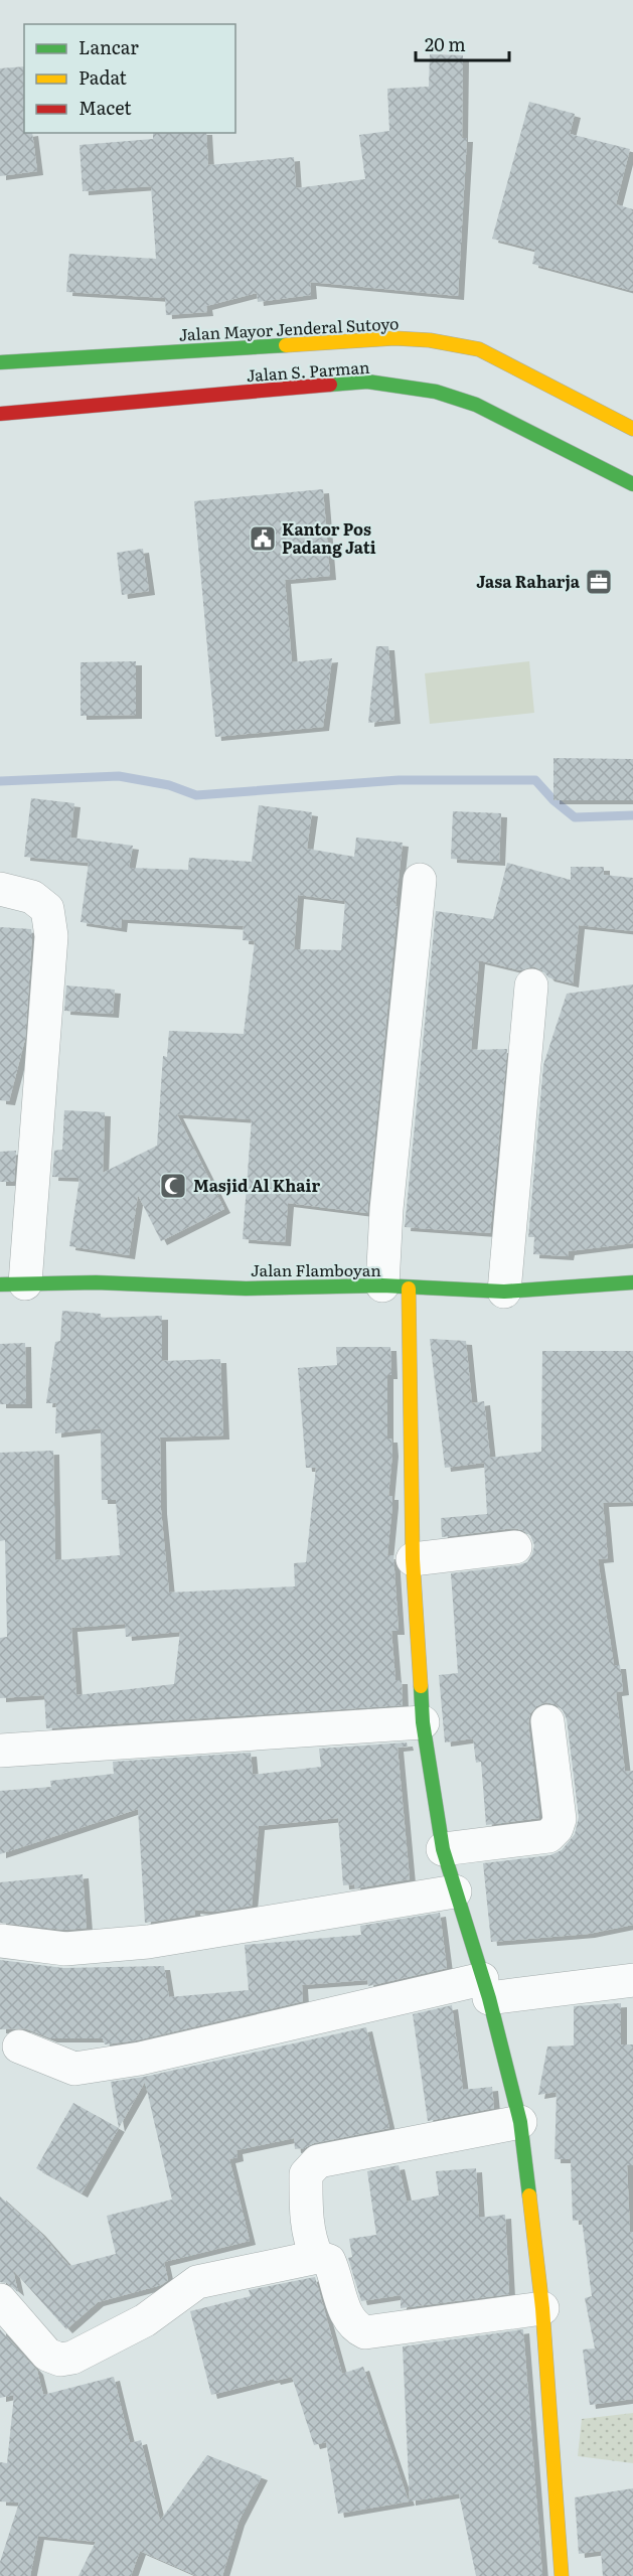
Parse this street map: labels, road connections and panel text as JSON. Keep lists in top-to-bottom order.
{
  "streets": {
    "street": ["Jalan Mayor Jenderal Sutoyo", "Jalan S. Parman", "Jalan Flamboyan"]
  },
  "places": {
    "public building": ["Kantor Pos Padang Jati"],
    "office": ["Jasa Raharja"],
    "mosque": ["Masjid Al Khair"]
  },
  "legend": ["Lancar", "Padat", "Macet"],
  "scale_bar": "20 m"
}
